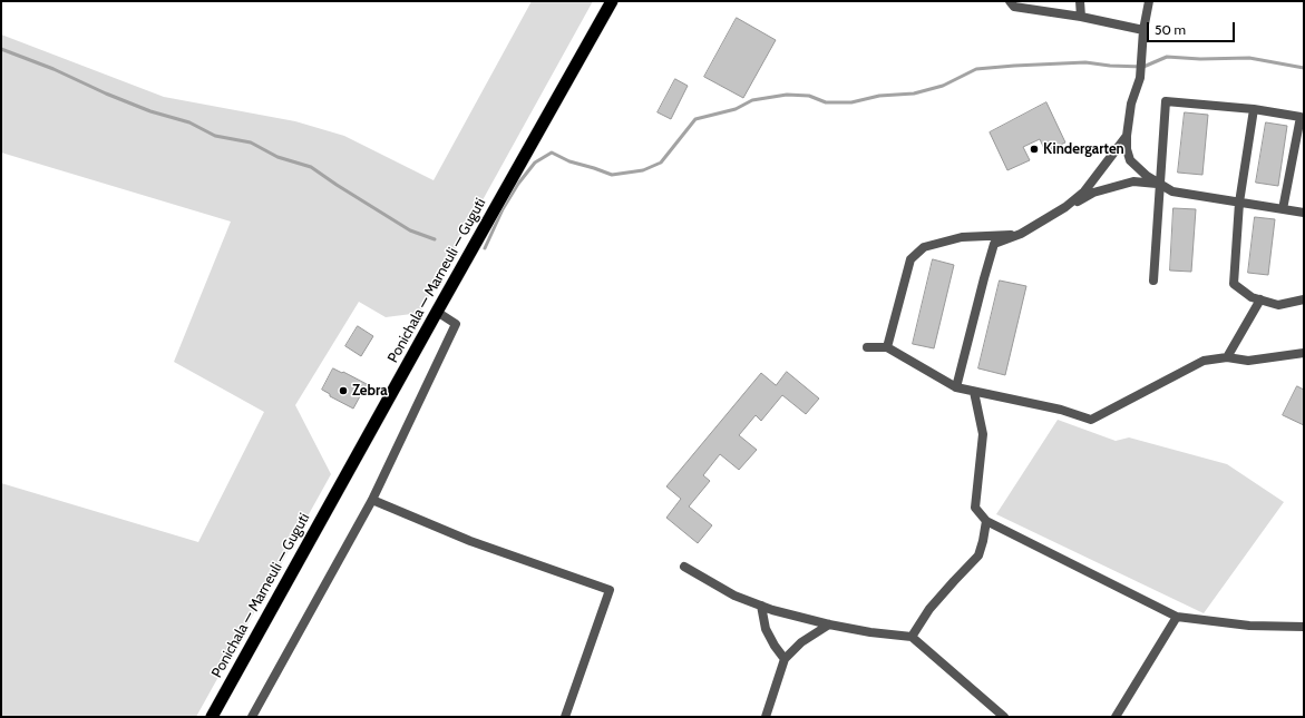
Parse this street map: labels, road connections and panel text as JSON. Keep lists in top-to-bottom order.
{
  "streets": {
    "highway": ["Ponichala — Marneuli — Guguti"]
  },
  "places": ["Kindergarten", "Zebra"],
  "scale_bar": "50 m"
}
